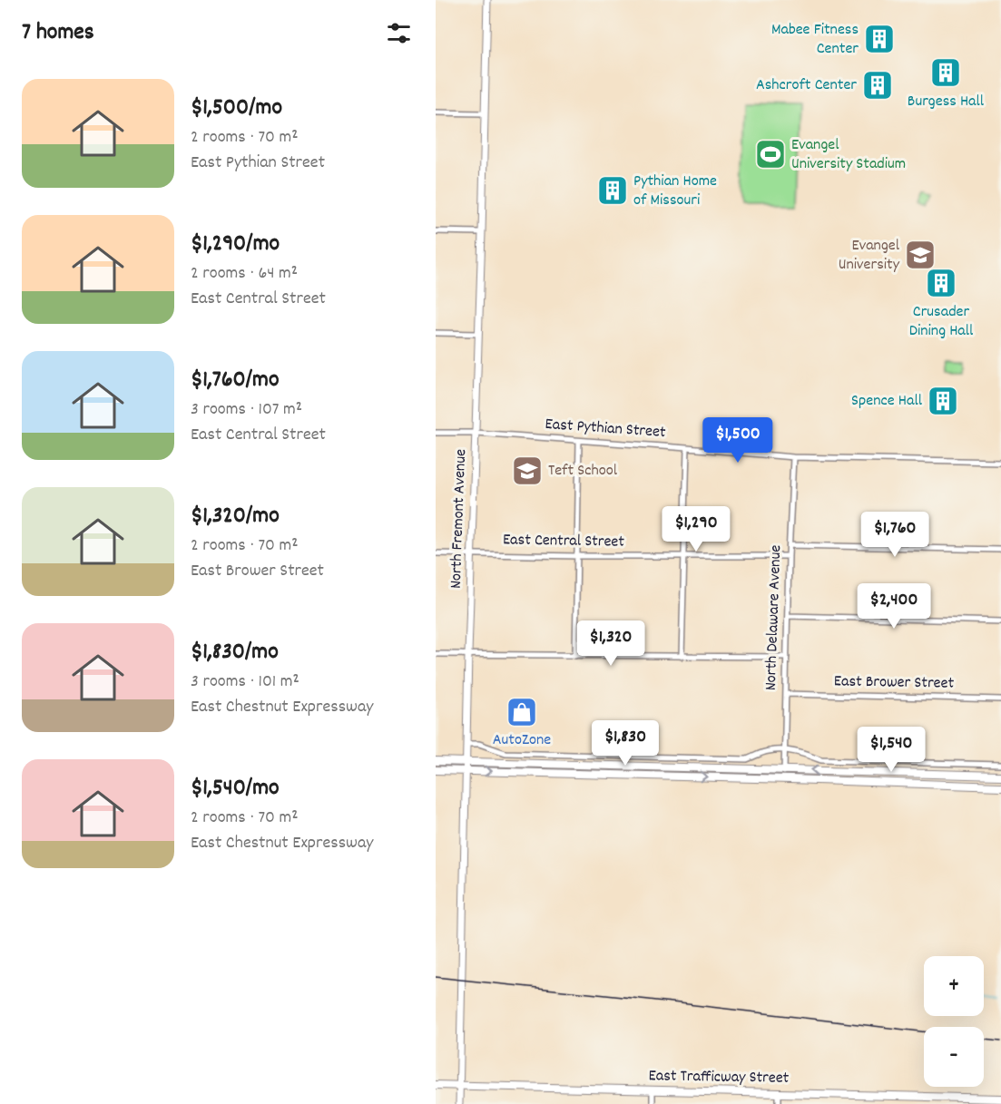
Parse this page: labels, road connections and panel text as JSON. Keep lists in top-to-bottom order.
{
  "streets": {
    "main road": ["East Trafficway Street"],
    "street": [
      "East Pythian Street",
      "North Fremont Avenue",
      "East Central Street",
      "North Delaware Avenue",
      "East Brower Street"
    ]
  },
  "crossings": [
    ["East Pythian Street", "North Fremont Avenue"],
    ["East Pythian Street", "North Delaware Avenue"],
    ["North Fremont Avenue", "East Central Street"],
    ["North Fremont Avenue", "East Trafficway Street"],
    ["East Central Street", "North Delaware Avenue"],
    ["North Delaware Avenue", "East Brower Street"]
  ],
  "places": {
    "building": [
      "Mabee Fitness Center",
      "Burgess Hall",
      "Ashcroft Center",
      "Pythian Home of Missouri",
      "Crusader Dining Hall",
      "Spence Hall"
    ],
    "sports": ["Evangel University Stadium"],
    "school or university": ["Evangel University", "Teft School"],
    "shop": ["AutoZone"]
  },
  "page": {
    "heading": "7 homes",
    "list": [
      {
        "name": "$1,500/mo",
        "note": "2 rooms · 70 m² · East Pythian Street"
      },
      {
        "name": "$1,290/mo",
        "note": "2 rooms · 64 m² · East Central Street"
      },
      {
        "name": "$1,760/mo",
        "note": "3 rooms · 107 m² · East Central Street"
      },
      {
        "name": "$1,320/mo",
        "note": "2 rooms · 70 m² · East Brower Street"
      },
      {
        "name": "$1,830/mo",
        "note": "3 rooms · 101 m² · East Chestnut Expressway"
      },
      {
        "name": "$1,540/mo",
        "note": "2 rooms · 70 m² · East Chestnut Expressway"
      }
    ],
    "price": [
      "$1,500",
      "$1,290",
      "$1,760",
      "$2,400",
      "$1,320",
      "$1,830",
      "$1,540"
    ],
    "map_buttons": ["+", "−"]
  }
}
